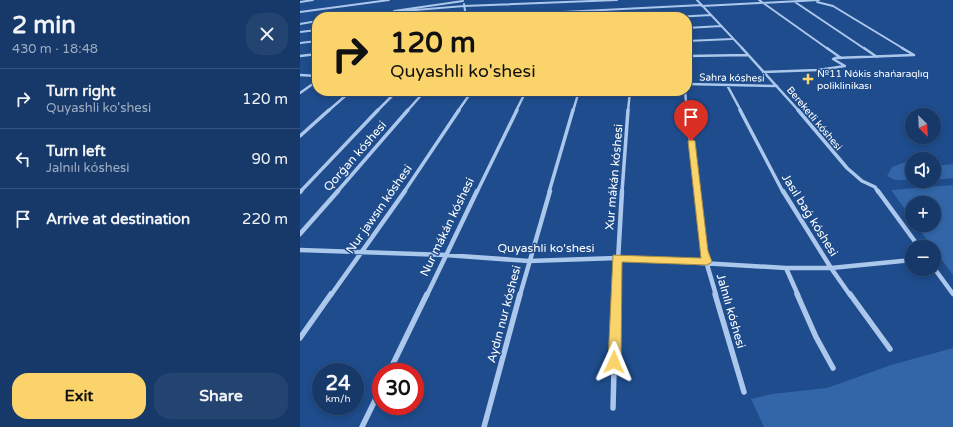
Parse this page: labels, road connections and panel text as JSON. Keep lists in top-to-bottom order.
{
  "streets": {
    "street": [
      "Sahra kóshesi",
      "Bereketli kóshesi",
      "Qorǵan kóshesi",
      "Xur mákán kóshesi",
      "Nur jawsın kóshesi",
      "Jasıl baǵ kóshesi",
      "Nur mákán kóshesi",
      "Quyashli ko'shesi",
      "Jalnılı kóshesi",
      "Aydın nur kóshesi"
    ]
  },
  "crossings": [
    ["Sahra kóshesi", "Bereketli kóshesi"],
    ["Sahra kóshesi", "Jasıl baǵ kóshesi"],
    ["Xur mákán kóshesi", "Quyashli ko'shesi"],
    ["Nur jawsın kóshesi", "Quyashli ko'shesi"],
    ["Jasıl baǵ kóshesi", "Quyashli ko'shesi"],
    ["Nur mákán kóshesi", "Quyashli ko'shesi"],
    ["Quyashli ko'shesi", "Jalnılı kóshesi"],
    ["Quyashli ko'shesi", "Aydın nur kóshesi"]
  ],
  "places": {
    "health": ["№11 Nókis shańaraqlıq poliklinikası"]
  },
  "north": "bottom right",
  "page": {
    "heading": ["2 min", "430 m · 18:48"],
    "turn": ["120 m", "Quyashli ko'shesi"],
    "list": [
      {
        "name": "Turn right",
        "note": "Quyashli ko'shesi",
        "value": "120 m"
      },
      {
        "name": "Turn left",
        "note": "Jalnılı kóshesi",
        "value": "90 m"
      },
      {
        "name": "Arrive at destination",
        "value": "220 m"
      }
    ],
    "map_buttons": ["+", "−"],
    "speed": "24 km/h",
    "limit": "30",
    "buttons": ["Exit", "Share"]
  }
}
